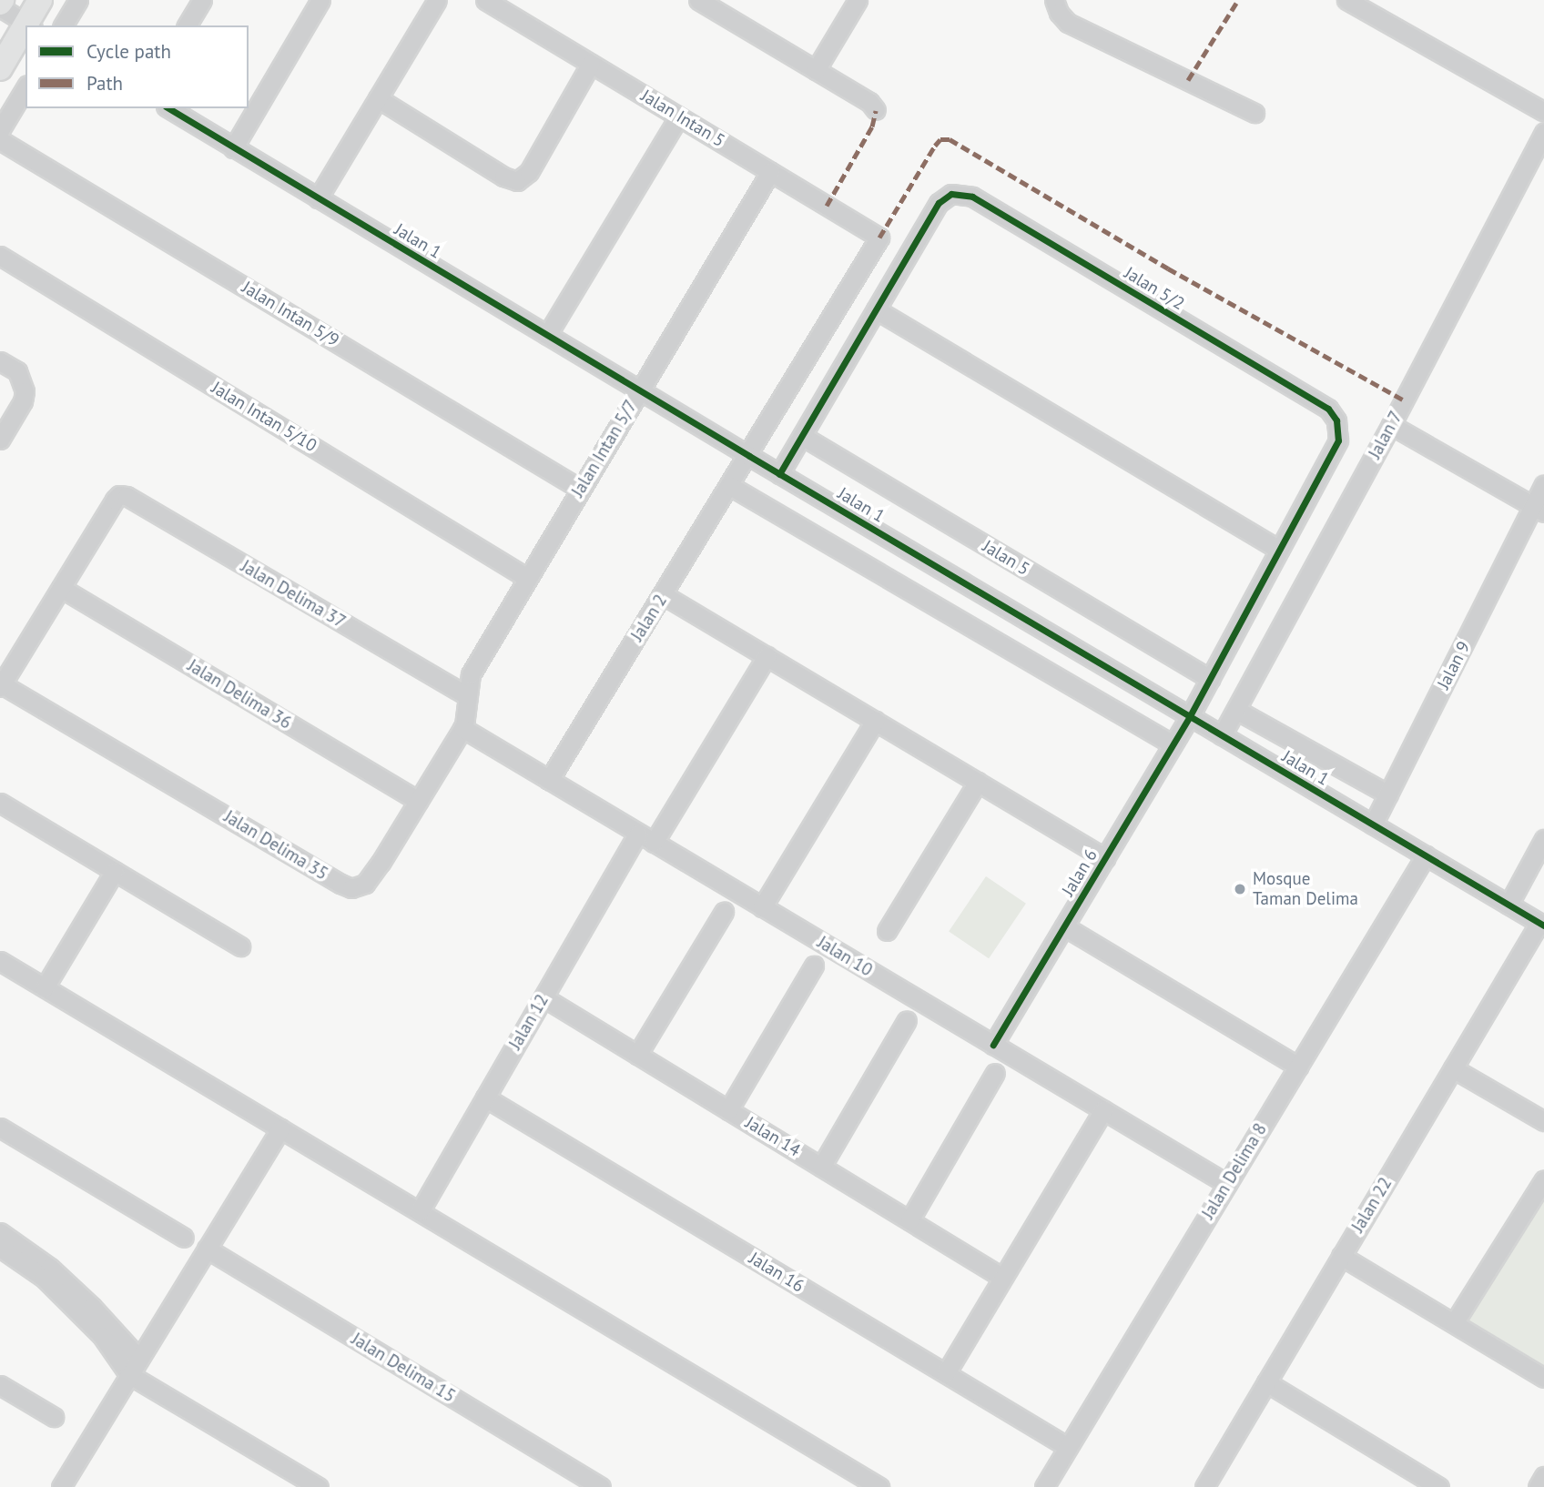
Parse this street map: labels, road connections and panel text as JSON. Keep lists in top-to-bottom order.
{
  "streets": {
    "street": [
      "Jalan Intan 5",
      "Jalan 1",
      "Jalan 5/2",
      "Jalan Intan 5/9",
      "Jalan Intan 5/10",
      "Jalan 7",
      "Jalan Intan 5/7",
      "Jalan 5",
      "Jalan Delima 37",
      "Jalan 2",
      "Jalan 9",
      "Jalan Delima 36",
      "Jalan Delima 35",
      "Jalan 6",
      "Jalan 10",
      "Jalan 12",
      "Jalan 14",
      "Jalan Delima 8",
      "Jalan 22",
      "Jalan 16",
      "Jalan Delima 15"
    ]
  },
  "crossings": [
    ["Jalan Intan 5", "Jalan Intan 5/7"],
    ["Jalan Intan 5", "Jalan 2"],
    ["Jalan 1", "Jalan 7"],
    ["Jalan 1", "Jalan Intan 5/7"],
    ["Jalan 1", "Jalan 2"],
    ["Jalan 1", "Jalan 9"],
    ["Jalan 1", "Jalan 6"],
    ["Jalan 1", "Jalan Delima 8"],
    ["Jalan 1", "Jalan 22"],
    ["Jalan 5/2", "Jalan 6"],
    ["Jalan Intan 5/9", "Jalan Intan 5/7"],
    ["Jalan Intan 5/10", "Jalan Intan 5/7"],
    ["Jalan Intan 5/7", "Jalan Delima 37"],
    ["Jalan Intan 5/7", "Jalan Delima 35"],
    ["Jalan 5", "Jalan 6"],
    ["Jalan Delima 37", "Jalan Delima 36"],
    ["Jalan Delima 37", "Jalan Delima 35"],
    ["Jalan 2", "Jalan 10"],
    ["Jalan Delima 36", "Jalan Delima 35"],
    ["Jalan Delima 35", "Jalan 10"],
    ["Jalan 6", "Jalan 10"],
    ["Jalan 10", "Jalan 12"],
    ["Jalan 10", "Jalan Delima 8"],
    ["Jalan 12", "Jalan 14"],
    ["Jalan 12", "Jalan 16"],
    ["Jalan Delima 8", "Jalan 16"]
  ],
  "places": ["Mosque Taman Delima"],
  "legend": ["Cycle path", "Path"]
}
